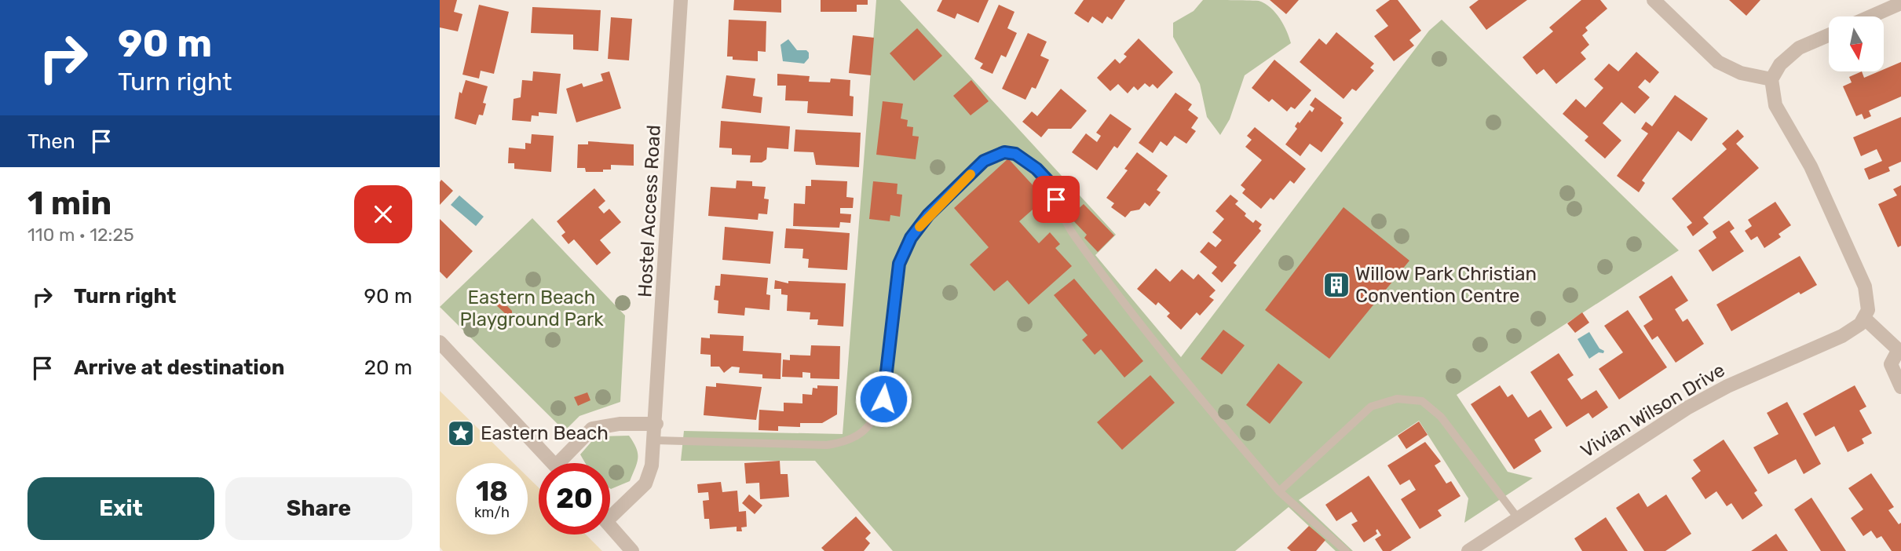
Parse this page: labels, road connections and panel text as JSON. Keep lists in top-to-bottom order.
{
  "streets": {
    "street": ["Hostel Access Road", "Vivian Wilson Drive"]
  },
  "parks": ["Eastern Beach Playground Park"],
  "places": {
    "building": ["Willow Park Christian Convention Centre"],
    "place": ["Eastern Beach"]
  },
  "north": "bottom",
  "page": {
    "turn": ["90 m", "Turn right"],
    "then": "Then",
    "heading": ["1 min", "110 m · 12:25"],
    "list": [
      {
        "name": "Turn right",
        "value": "90 m"
      },
      {
        "name": "Arrive at destination",
        "value": "20 m"
      }
    ],
    "speed": "18 km/h",
    "limit": "20",
    "buttons": ["Exit", "Share"]
  }
}
